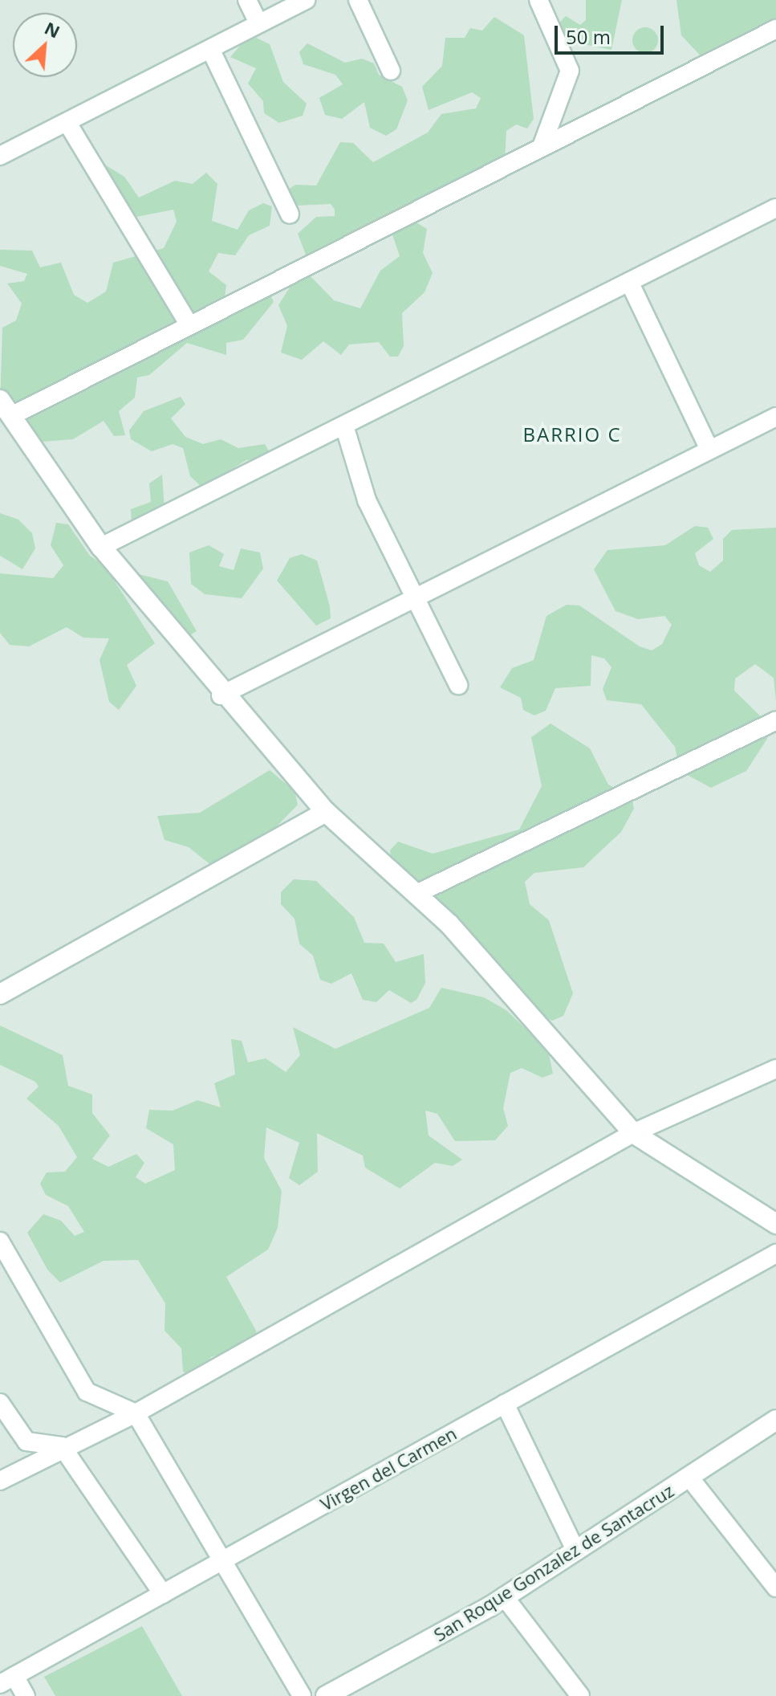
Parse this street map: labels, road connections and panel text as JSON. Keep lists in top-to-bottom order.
{
  "streets": {
    "street": ["Virgen del Carmen", "San Roque Gonzalez de Santacruz"]
  },
  "districts": ["BARRIO C"],
  "scale_bar": "50 m",
  "north": "top right"
}
